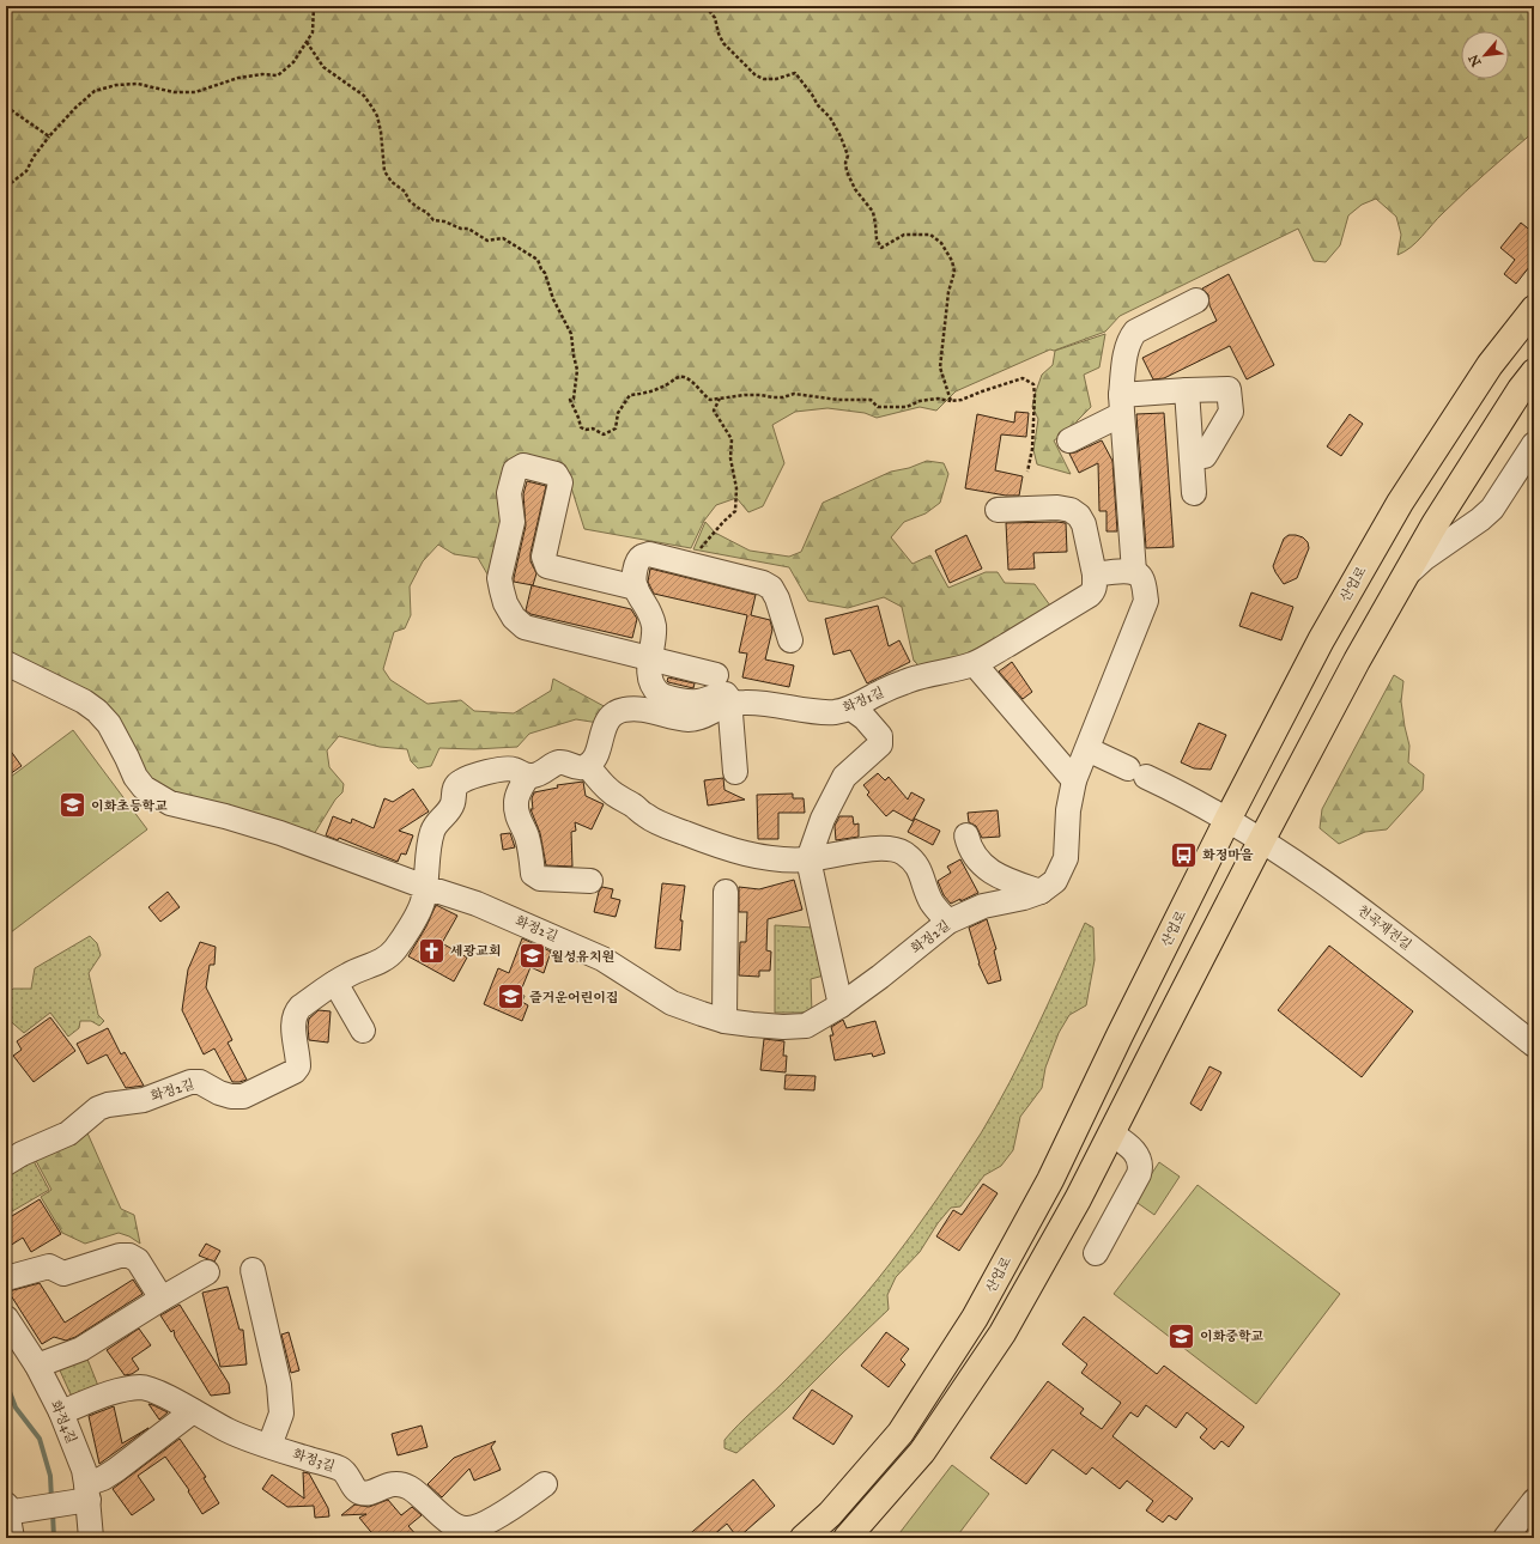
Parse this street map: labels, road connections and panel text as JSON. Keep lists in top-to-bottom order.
{
  "streets": {
    "main road": ["산업로"],
    "street": [
      "화정1길",
      "천곡재전길",
      "화정2길",
      "화정4길",
      "화정3길"
    ]
  },
  "crossings": [
    ["산업로", "천곡재전길"],
    ["화정4길", "화정3길"]
  ],
  "places": {
    "school or university": [
      "이화초등학교",
      "월성유치원",
      "즐거운어린이집",
      "이화중학교"
    ],
    "bus stop": ["화정마을"],
    "church": ["세광교회"]
  },
  "north": "bottom left"
}
